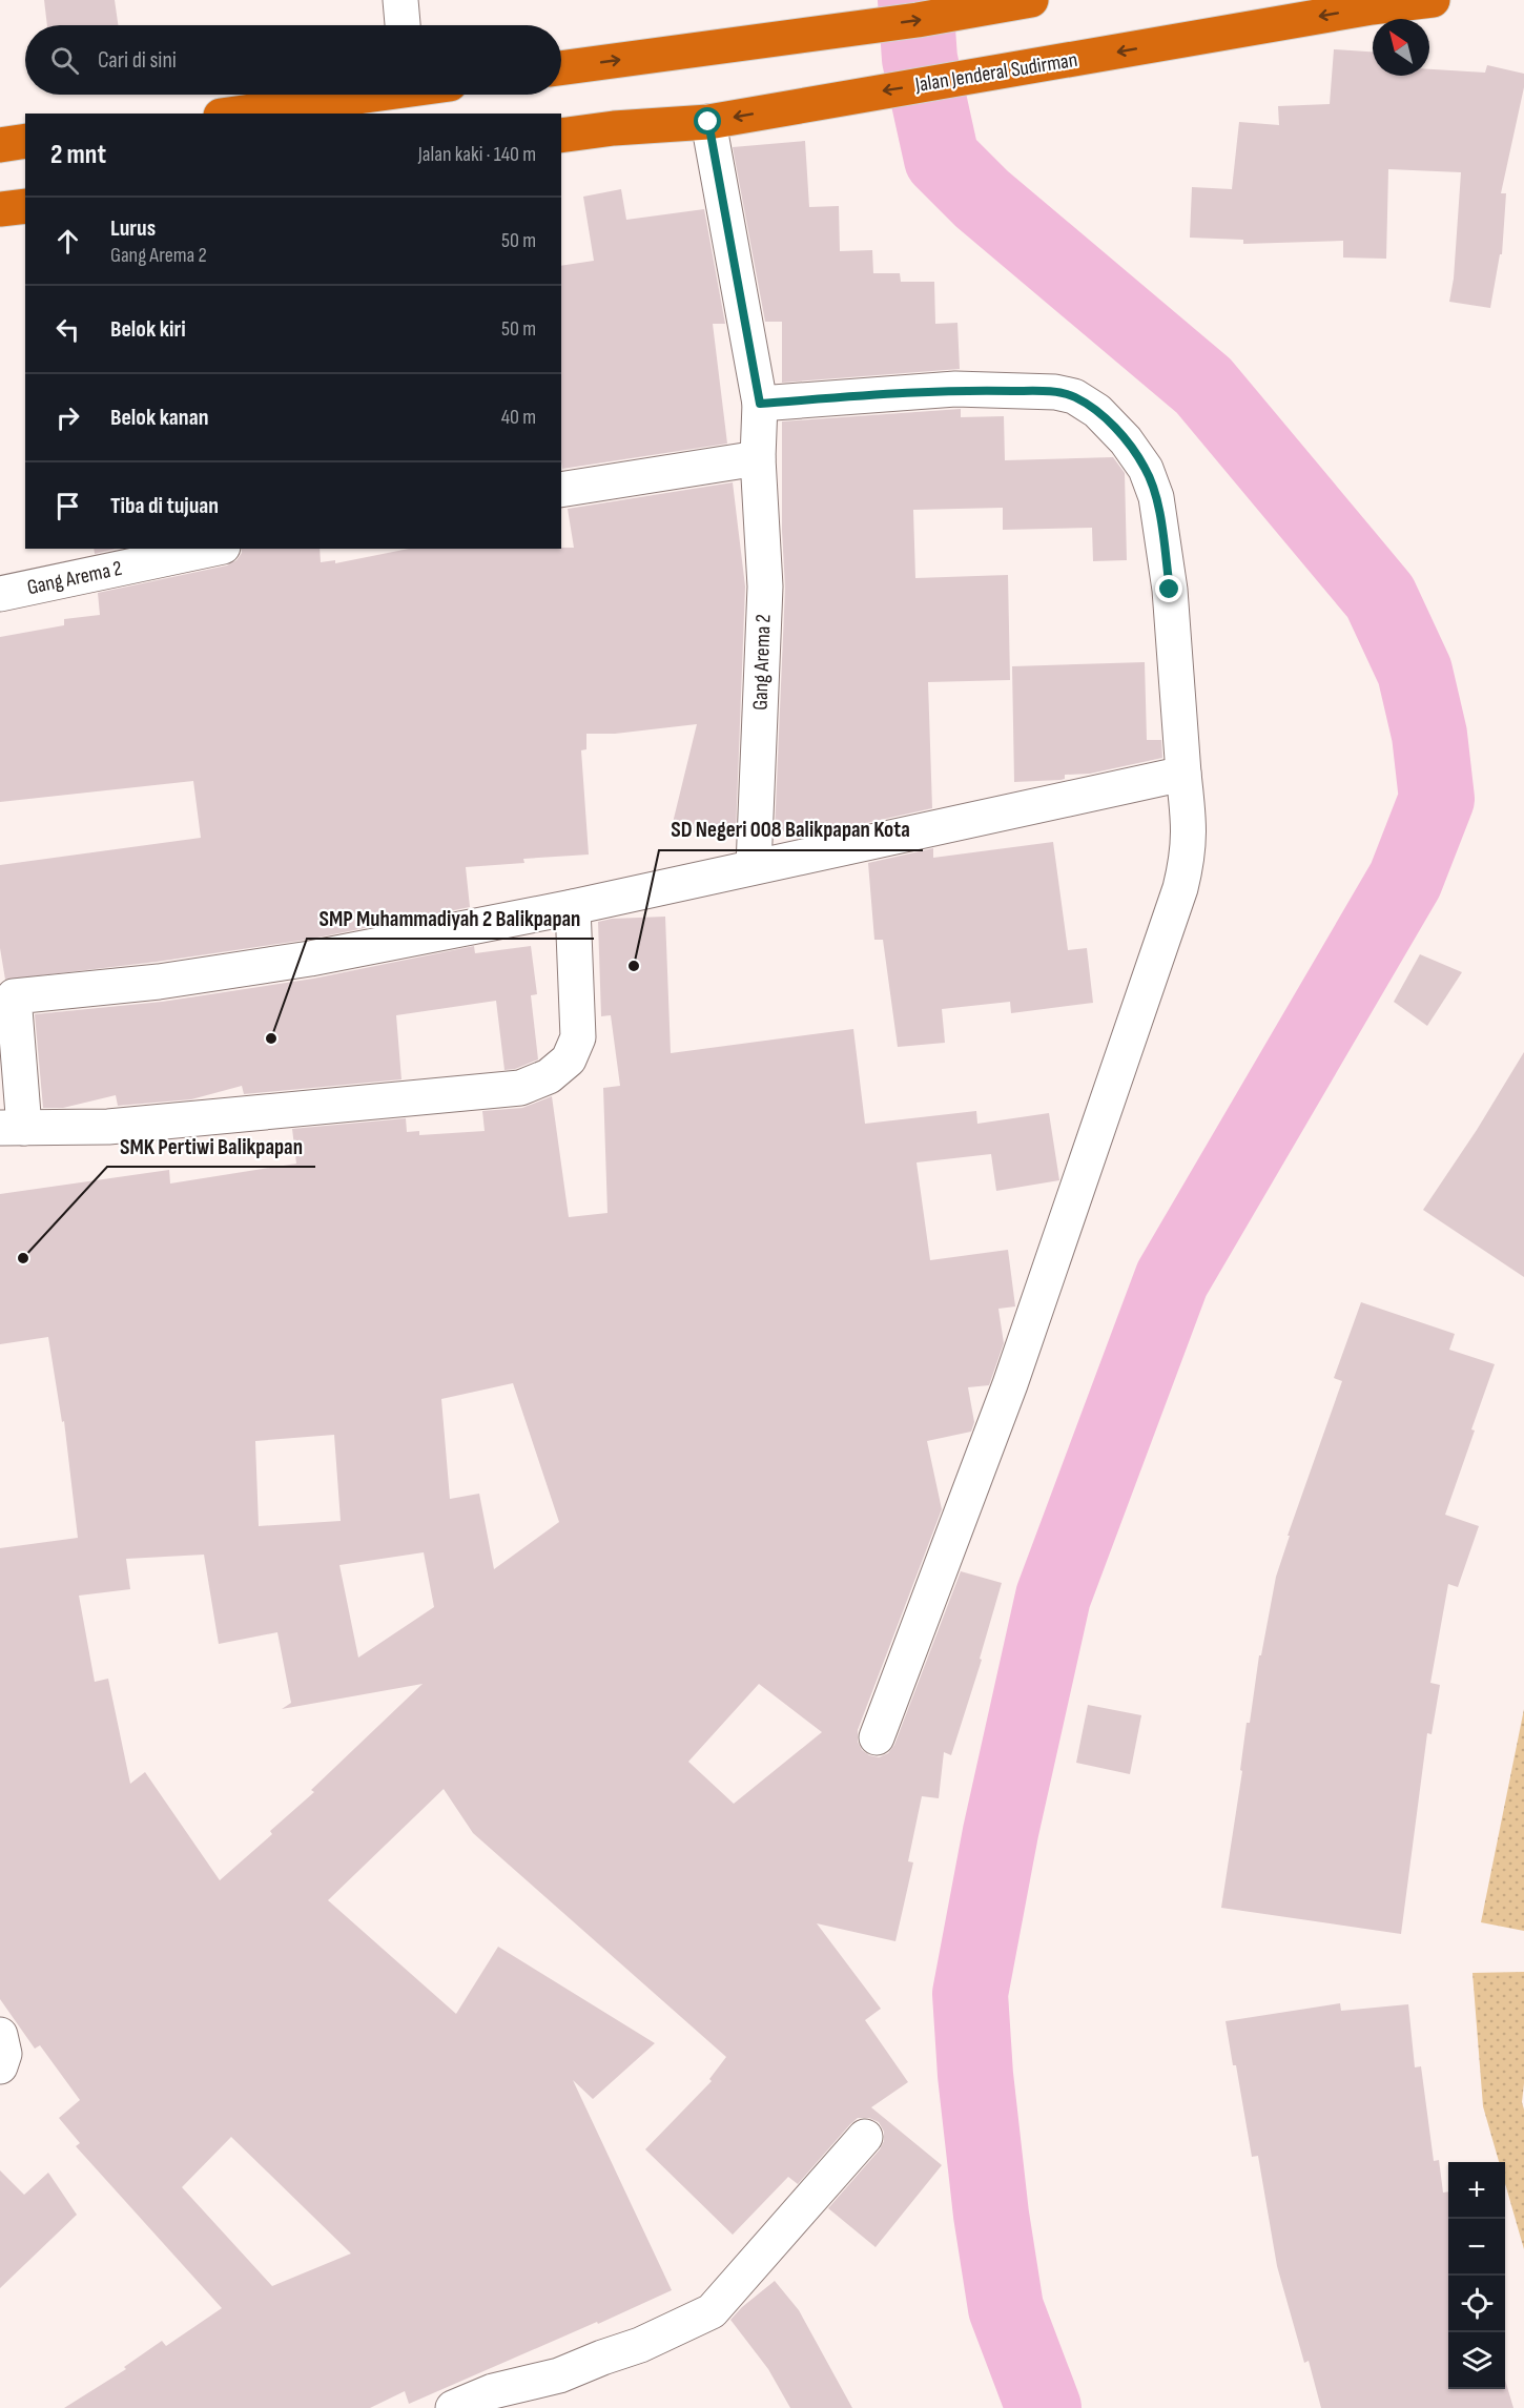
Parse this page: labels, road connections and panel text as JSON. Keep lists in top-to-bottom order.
{
  "streets": {
    "highway": ["Jalan Jenderal Sudirman"],
    "street": ["Gang Arema 2"]
  },
  "crossings": [
    ["Jalan Jenderal Sudirman", "Gang Arema 2"]
  ],
  "places": ["SD Negeri 008 Balikpapan Kota", "SMP Muhammadiyah 2 Balikpapan", "SMK Pertiwi Balikpapan"],
  "north": "top left",
  "page": {
    "search": "Cari di sini",
    "heading": ["2 mnt", "Jalan kaki · 140 m"],
    "list": [
      ["Lurus", "Gang Arema 2", "50 m"],
      ["Belok kiri", "50 m"],
      ["Belok kanan", "40 m"],
      "Tiba di tujuan"
    ],
    "map_buttons": ["+", "−"]
  }
}
